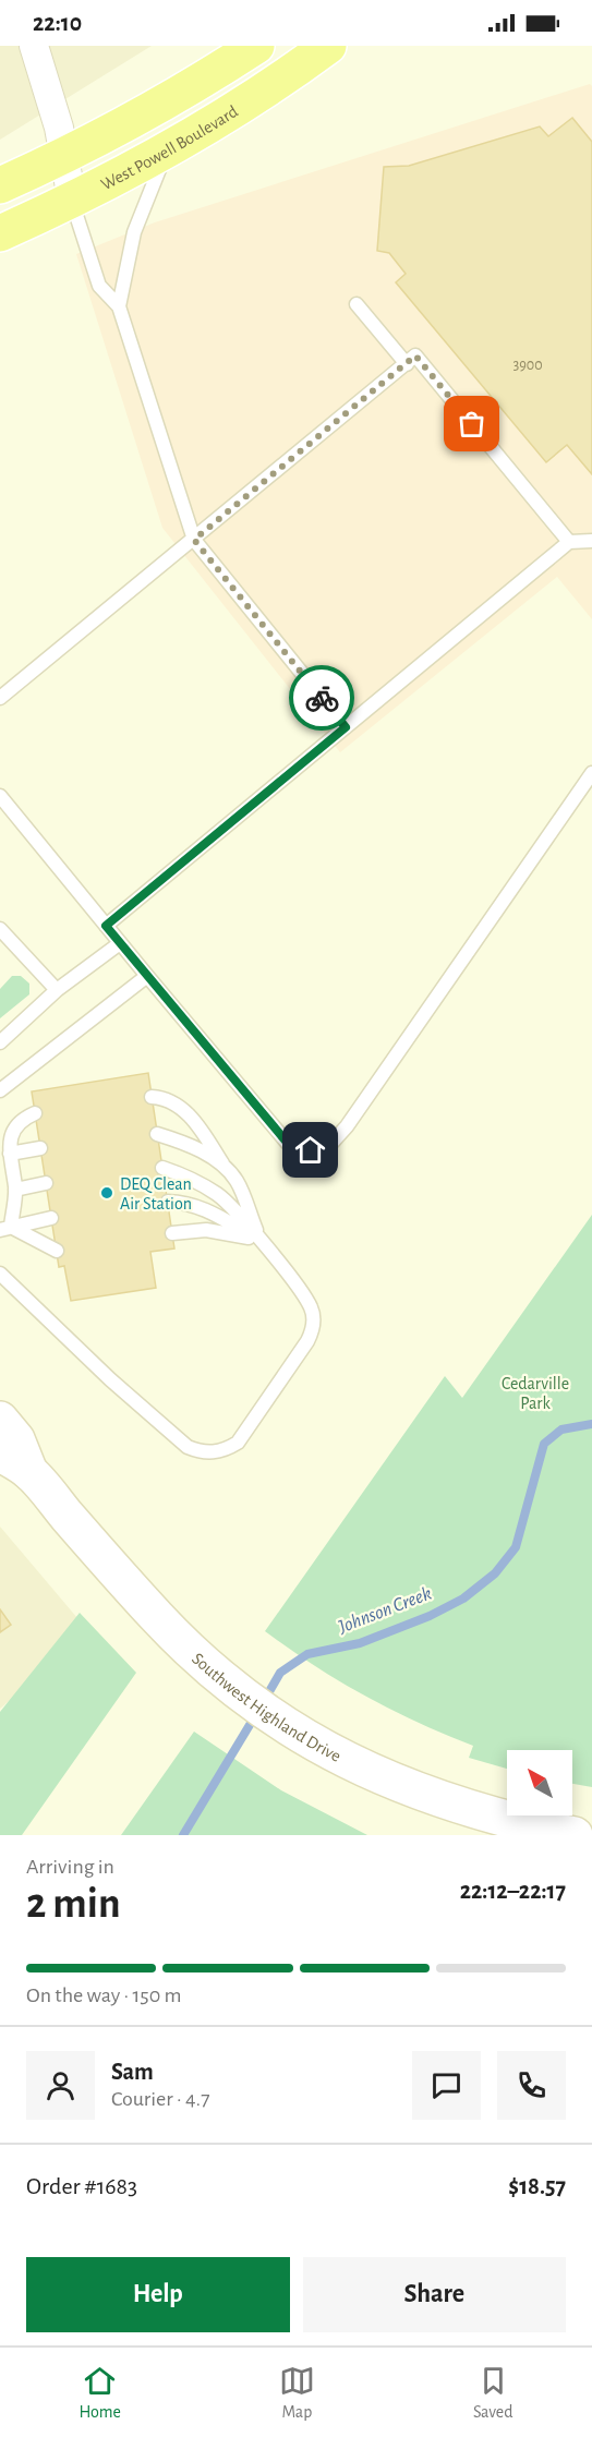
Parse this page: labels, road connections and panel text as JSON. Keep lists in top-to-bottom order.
{
  "streets": {
    "main road": ["West Powell Boulevard", "Southwest Highland Drive"]
  },
  "water": ["Johnson Creek"],
  "parks": ["Cedarville Park"],
  "places": ["DEQ Clean Air Station"],
  "house_numbers": ["3900"],
  "north": "top left",
  "page": {
    "status": "22:10",
    "heading": ["2 min", "Arriving in", "22:12–22:17"],
    "panel": [
      "Sam",
      "Courier · 4.7",
      "Order #1683",
      "$18.57"
    ],
    "bar": "On the way · 150 m",
    "buttons": ["Help", "Share"],
    "tabs": ["Home", "Map", "Saved"]
  }
}
